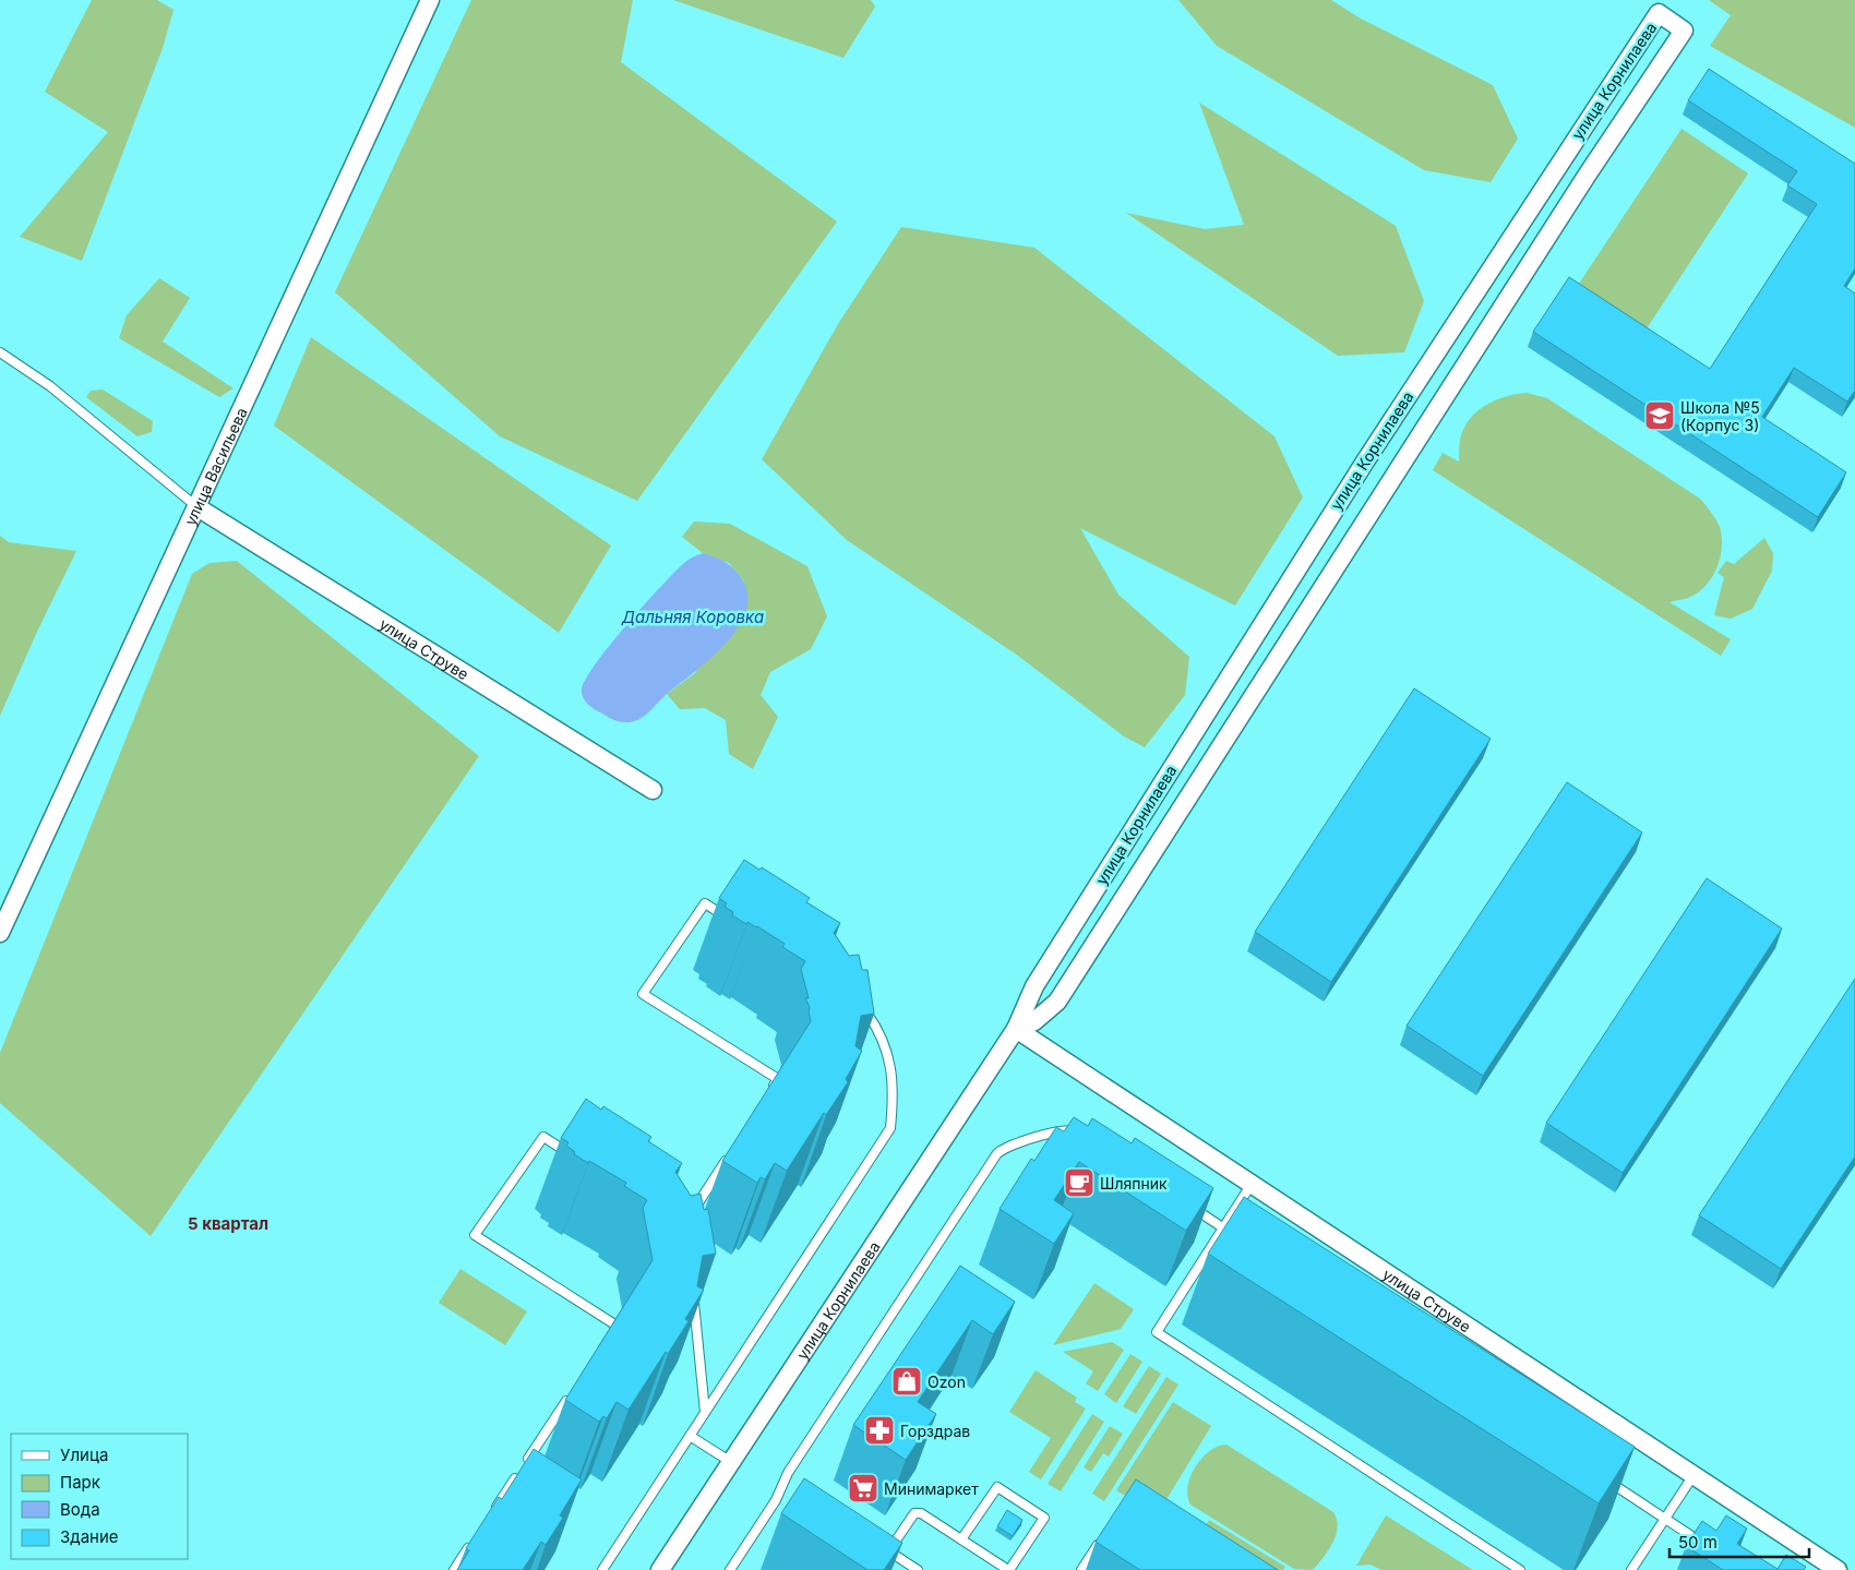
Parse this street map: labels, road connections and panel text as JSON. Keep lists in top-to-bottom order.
{
  "streets": {
    "street": ["улица Корнилаева", "улица Васильева", "улица Струве"]
  },
  "crossings": [
    ["улица Корнилаева", "улица Струве"],
    ["улица Васильева", "улица Струве"]
  ],
  "districts": ["5 квартал"],
  "water": ["Дальняя Коровка"],
  "places": {
    "school or university": ["Школа №5 (Корпус 3)"],
    "cafe": ["Шляпник"],
    "shop": ["Ozon"],
    "pharmacy": ["Горздрав"],
    "supermarket": ["Минимаркет"]
  },
  "legend": [
    "Улица",
    "Парк",
    "Вода",
    "Здание"
  ],
  "scale_bar": "50 m"
}
